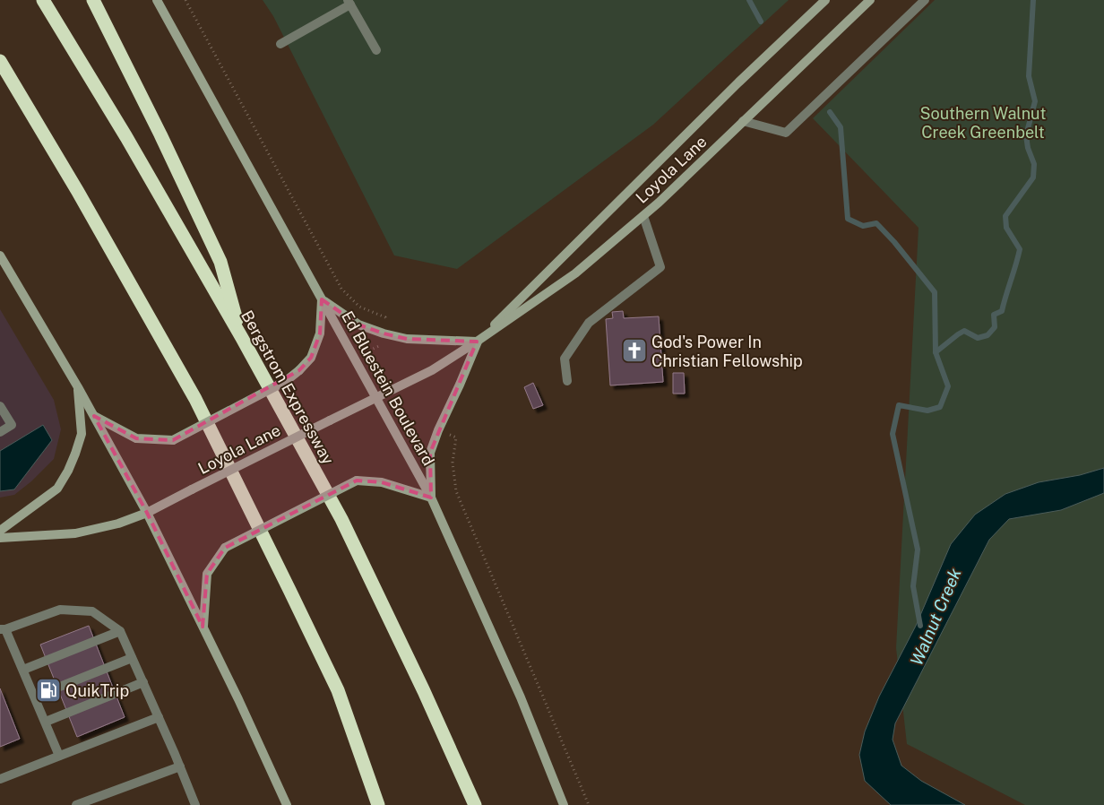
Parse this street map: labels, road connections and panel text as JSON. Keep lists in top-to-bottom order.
{
  "streets": {
    "highway": ["Bergstrom Expressway"],
    "main road": ["Loyola Lane", "Ed Bluestein Boulevard"]
  },
  "crossings": [
    ["Loyola Lane", "Ed Bluestein Boulevard"]
  ],
  "water": ["Walnut Creek"],
  "parks": ["Southern Walnut Creek Greenbelt"],
  "places": {
    "church": ["God's Power In Christian Fellowship"],
    "fuel station": ["QuikTrip"]
  }
}
